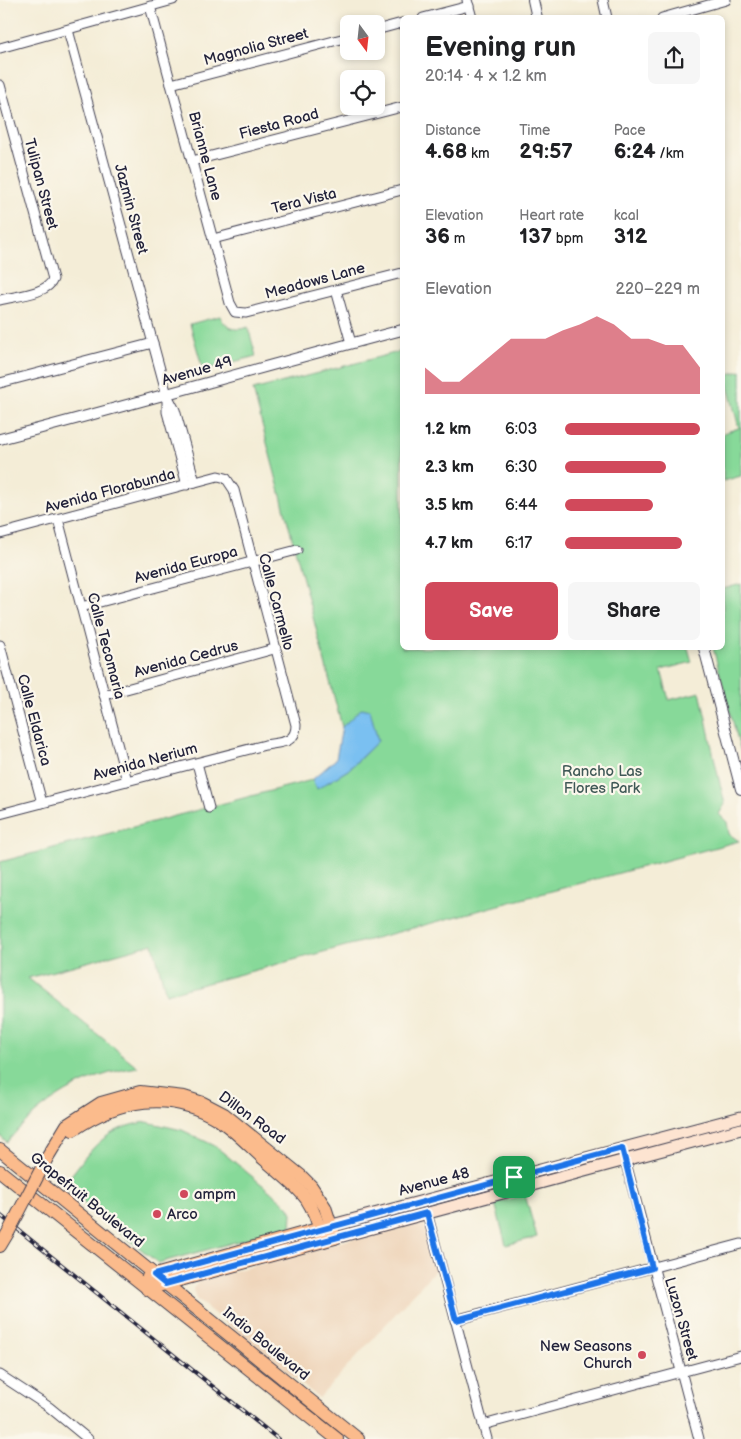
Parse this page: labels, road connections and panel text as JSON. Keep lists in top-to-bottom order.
{
  "streets": {
    "main road": [
      "Dillon Road",
      "Avenue 48",
      "Grapefruit Boulevard",
      "Indio Boulevard"
    ],
    "street": [
      "Magnolia Street",
      "Fiesta Road",
      "Brianne Lane",
      "Tulipan Street",
      "Tera Vista",
      "Jazmin Street",
      "Meadows Lane",
      "Avenue 49",
      "Avenida Florabunda",
      "Avenida Europa",
      "Calle Carmello",
      "Calle Tecomaria",
      "Avenida Cedrus",
      "Calle Eldarica",
      "Avenida Nerium",
      "Luzon Street"
    ]
  },
  "crossings": [
    ["Magnolia Street", "Brianne Lane"],
    ["Fiesta Road", "Brianne Lane"],
    ["Brianne Lane", "Tera Vista"],
    ["Brianne Lane", "Meadows Lane"],
    ["Jazmin Street", "Avenue 49"],
    ["Jazmin Street", "Avenida Florabunda"],
    ["Avenida Florabunda", "Calle Carmello"],
    ["Avenida Florabunda", "Calle Tecomaria"],
    ["Avenida Europa", "Calle Carmello"],
    ["Avenida Europa", "Calle Tecomaria"],
    ["Calle Carmello", "Avenida Cedrus"],
    ["Calle Carmello", "Avenida Nerium"],
    ["Calle Tecomaria", "Avenida Cedrus"],
    ["Calle Tecomaria", "Avenida Nerium"],
    ["Calle Eldarica", "Avenida Nerium"],
    ["Dillon Road", "Avenue 48"],
    ["Avenue 48", "Grapefruit Boulevard"],
    ["Avenue 48", "Luzon Street"],
    ["Avenue 48", "Indio Boulevard"],
    ["Grapefruit Boulevard", "Indio Boulevard"]
  ],
  "parks": ["Rancho Las Flores Park"],
  "places": ["ampm", "Arco", "New Seasons Church"],
  "north": "bottom",
  "page": {
    "heading": ["Evening run", "20:14 · 4 × 1.2 km"],
    "stats": [
      ["Distance", "4.68 km"],
      ["Time", "29:57"],
      ["Pace", "6:24 /km"],
      ["Elevation", "36 m"],
      ["Heart rate", "137 bpm"],
      ["kcal", "312"]
    ],
    "chart": ["Elevation", "220–229 m"],
    "list": [
      {
        "name": "1.2 km",
        "note": "6:03"
      },
      {
        "name": "2.3 km",
        "note": "6:30"
      },
      {
        "name": "3.5 km",
        "note": "6:44"
      },
      {
        "name": "4.7 km",
        "note": "6:17"
      }
    ],
    "buttons": ["Save", "Share"]
  }
}
